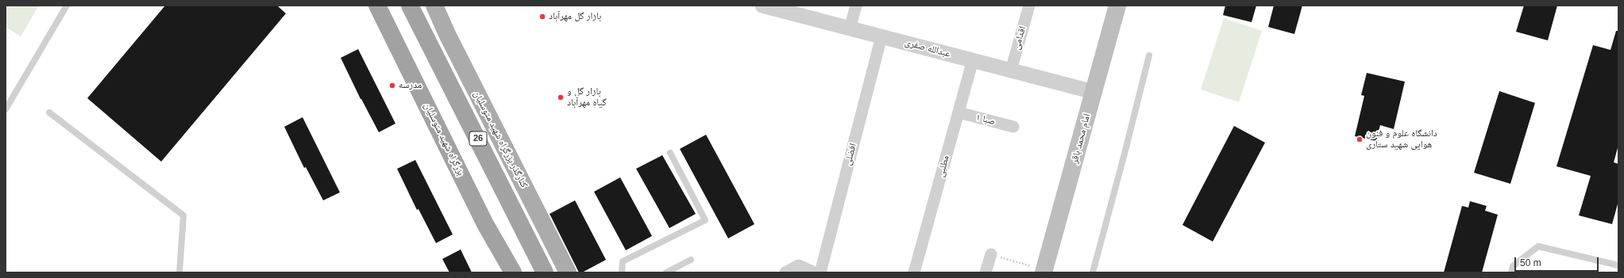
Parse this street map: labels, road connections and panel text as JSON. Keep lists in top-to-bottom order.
{
  "streets": {
    "highway": ["26", "بزرگراه شهید متوسلیان"],
    "main road": ["امام محمد باقر", "کنارگذر بزرگراه شهید متوسلیان"],
    "street": [
      "اقدامی",
      "عبدالله صفری",
      "صبا ۱",
      "افضلی",
      "مطلبی"
    ]
  },
  "crossings": [
    ["اقدامی", "عبدالله صفری"],
    ["عبدالله صفری", "امام محمد باقر"],
    ["عبدالله صفری", "افضلی"],
    ["عبدالله صفری", "مطلبی"],
    ["صبا ۱", "مطلبی"]
  ],
  "places": [
    "بازار گل مهرآباد",
    "مدرسه",
    "بازار گل و گیاه مهرآباد",
    "دانشگاه علوم و فنون هوایی شهید ستاری"
  ],
  "scale_bar": "50 m"
}
